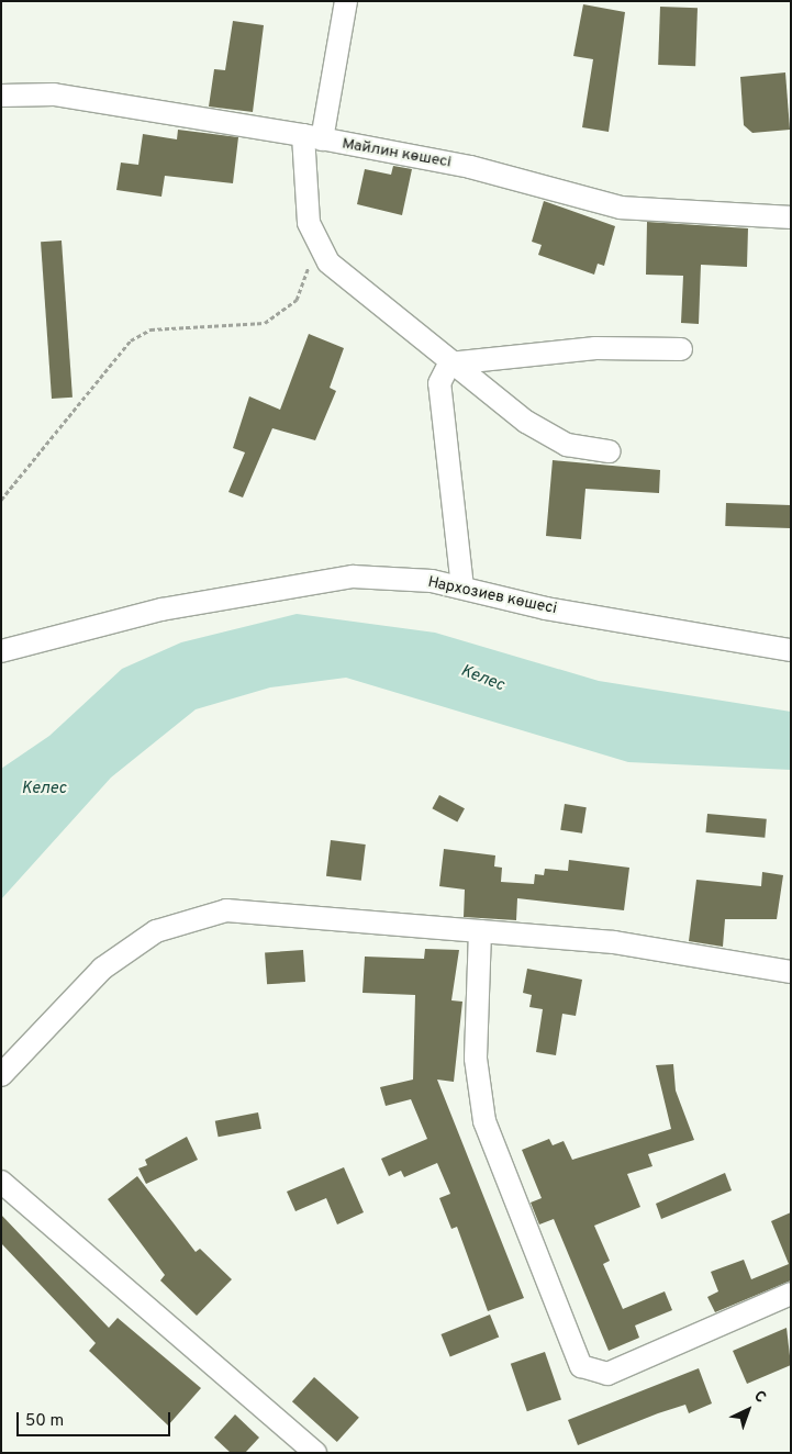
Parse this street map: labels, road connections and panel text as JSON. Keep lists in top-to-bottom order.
{
  "streets": {
    "street": ["Майлин көшесі", "Нархозиев көшесі"]
  },
  "water": ["Келес"],
  "scale_bar": "50 m",
  "north": "top right"
}
